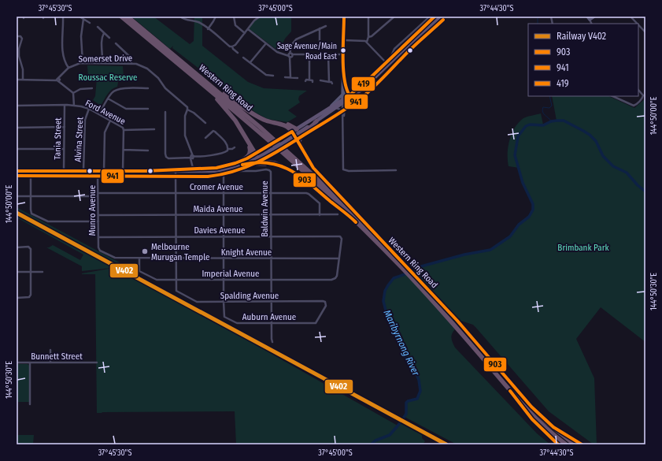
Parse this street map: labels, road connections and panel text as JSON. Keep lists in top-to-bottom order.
{
  "streets": {
    "highway": ["Western Ring Road"],
    "street": [
      "Somerset Drive",
      "Ford Avenue",
      "Tania Street",
      "Alvina Street",
      "Cromer Avenue",
      "Maida Avenue",
      "Baldwin Avenue",
      "Munro Avenue",
      "Davies Avenue",
      "Knight Avenue",
      "Imperial Avenue",
      "Spalding Avenue",
      "Auburn Avenue",
      "Bunnett Street"
    ]
  },
  "crossings": [
    ["Ford Avenue", "Tania Street"],
    ["Ford Avenue", "Alvina Street"],
    ["Cromer Avenue", "Maida Avenue"],
    ["Cromer Avenue", "Baldwin Avenue"],
    ["Cromer Avenue", "Munro Avenue"],
    ["Maida Avenue", "Baldwin Avenue"],
    ["Maida Avenue", "Munro Avenue"],
    ["Baldwin Avenue", "Davies Avenue"],
    ["Baldwin Avenue", "Knight Avenue"],
    ["Baldwin Avenue", "Imperial Avenue"],
    ["Baldwin Avenue", "Spalding Avenue"],
    ["Baldwin Avenue", "Auburn Avenue"],
    ["Munro Avenue", "Davies Avenue"],
    ["Munro Avenue", "Knight Avenue"],
    ["Davies Avenue", "Knight Avenue"],
    ["Davies Avenue", "Imperial Avenue"],
    ["Knight Avenue", "Imperial Avenue"],
    ["Imperial Avenue", "Spalding Avenue"],
    ["Spalding Avenue", "Auburn Avenue"]
  ],
  "water": ["Maribyrnong River"],
  "parks": ["Roussac Reserve", "Brimbank Park"],
  "places": ["Sage Avenue/Main Road East", "Melbourne Murugan Temple"],
  "lines": [
    "transit line 419",
    "transit line 941",
    "transit line 903",
    "rail line V402"
  ],
  "legend": [
    "Railway V402",
    "903",
    "941",
    "419"
  ],
  "coordinates": [
    "37°45'30\"S",
    "37°45'00\"S",
    "37°44'30\"S",
    "144°50'00\"E",
    "144°50'30\"E"
  ]
}
